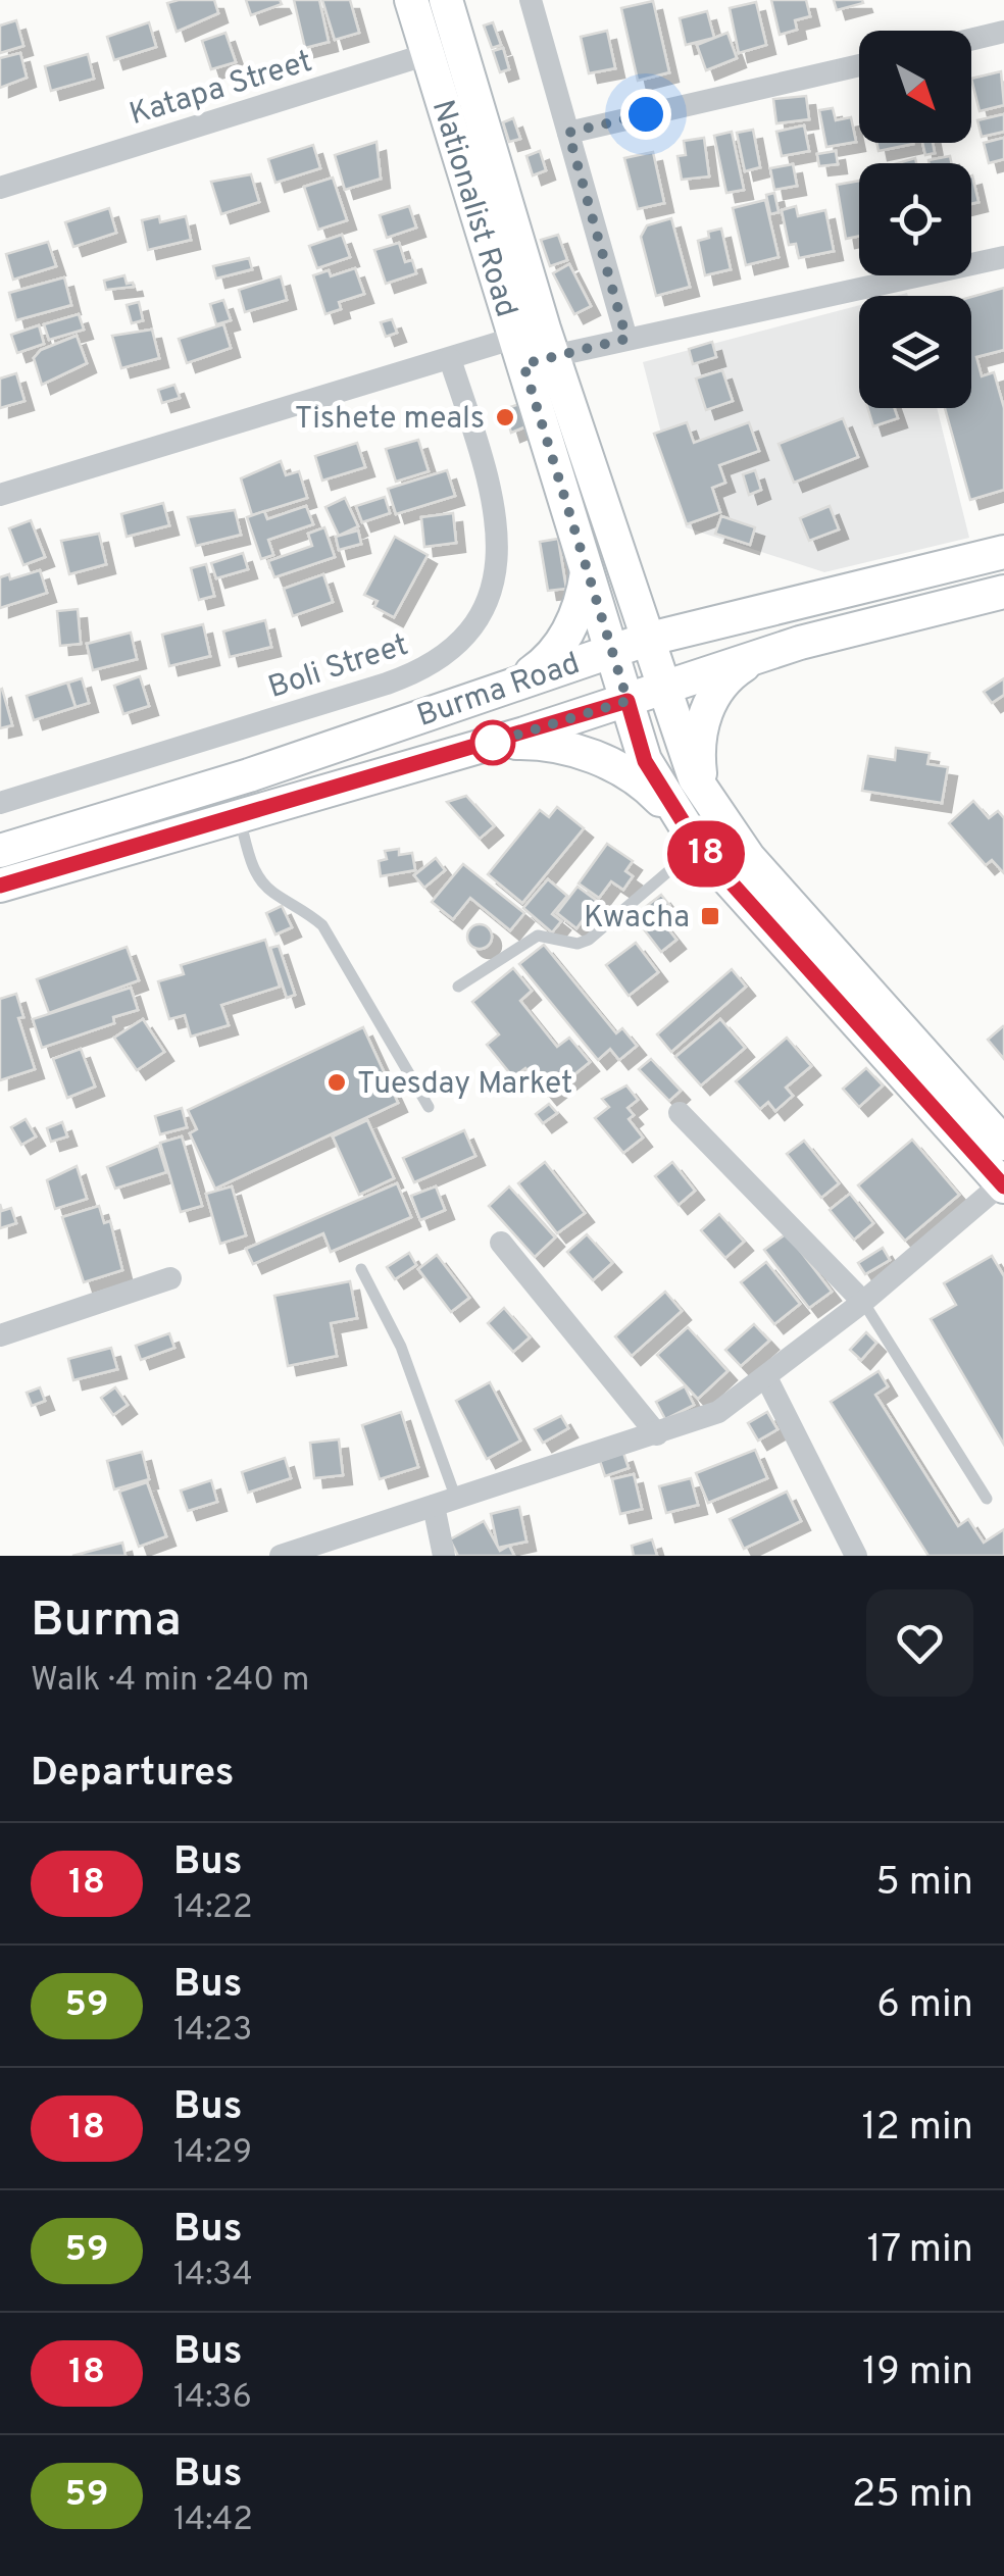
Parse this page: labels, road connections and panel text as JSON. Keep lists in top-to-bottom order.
{
  "streets": {
    "main road": ["Nationalist Road", "Burma Road"],
    "street": ["Katapa Street", "Boli Street"]
  },
  "crossings": [
    ["Katapa Street", "Nationalist Road"],
    ["Nationalist Road", "Burma Road"]
  ],
  "places": {
    "other": ["Tishete meals", "Tuesday Market"],
    "transit": ["Kwacha"]
  },
  "lines": ["bus line 18"],
  "north": "bottom right",
  "page": {
    "on_map": "18",
    "heading": [
      ["Burma", "Walk · 4 min · 240 m"],
      "Departures"
    ],
    "list": [
      {
        "mark": "18",
        "name": "Bus",
        "note": "14:22",
        "value": "5 min"
      },
      {
        "mark": "59",
        "name": "Bus",
        "note": "14:23",
        "value": "6 min"
      },
      {
        "mark": "18",
        "name": "Bus",
        "note": "14:29",
        "value": "12 min"
      },
      {
        "mark": "59",
        "name": "Bus",
        "note": "14:34",
        "value": "17 min"
      },
      {
        "mark": "18",
        "name": "Bus",
        "note": "14:36",
        "value": "19 min"
      },
      {
        "mark": "59",
        "name": "Bus",
        "note": "14:42",
        "value": "25 min"
      }
    ]
  }
}
